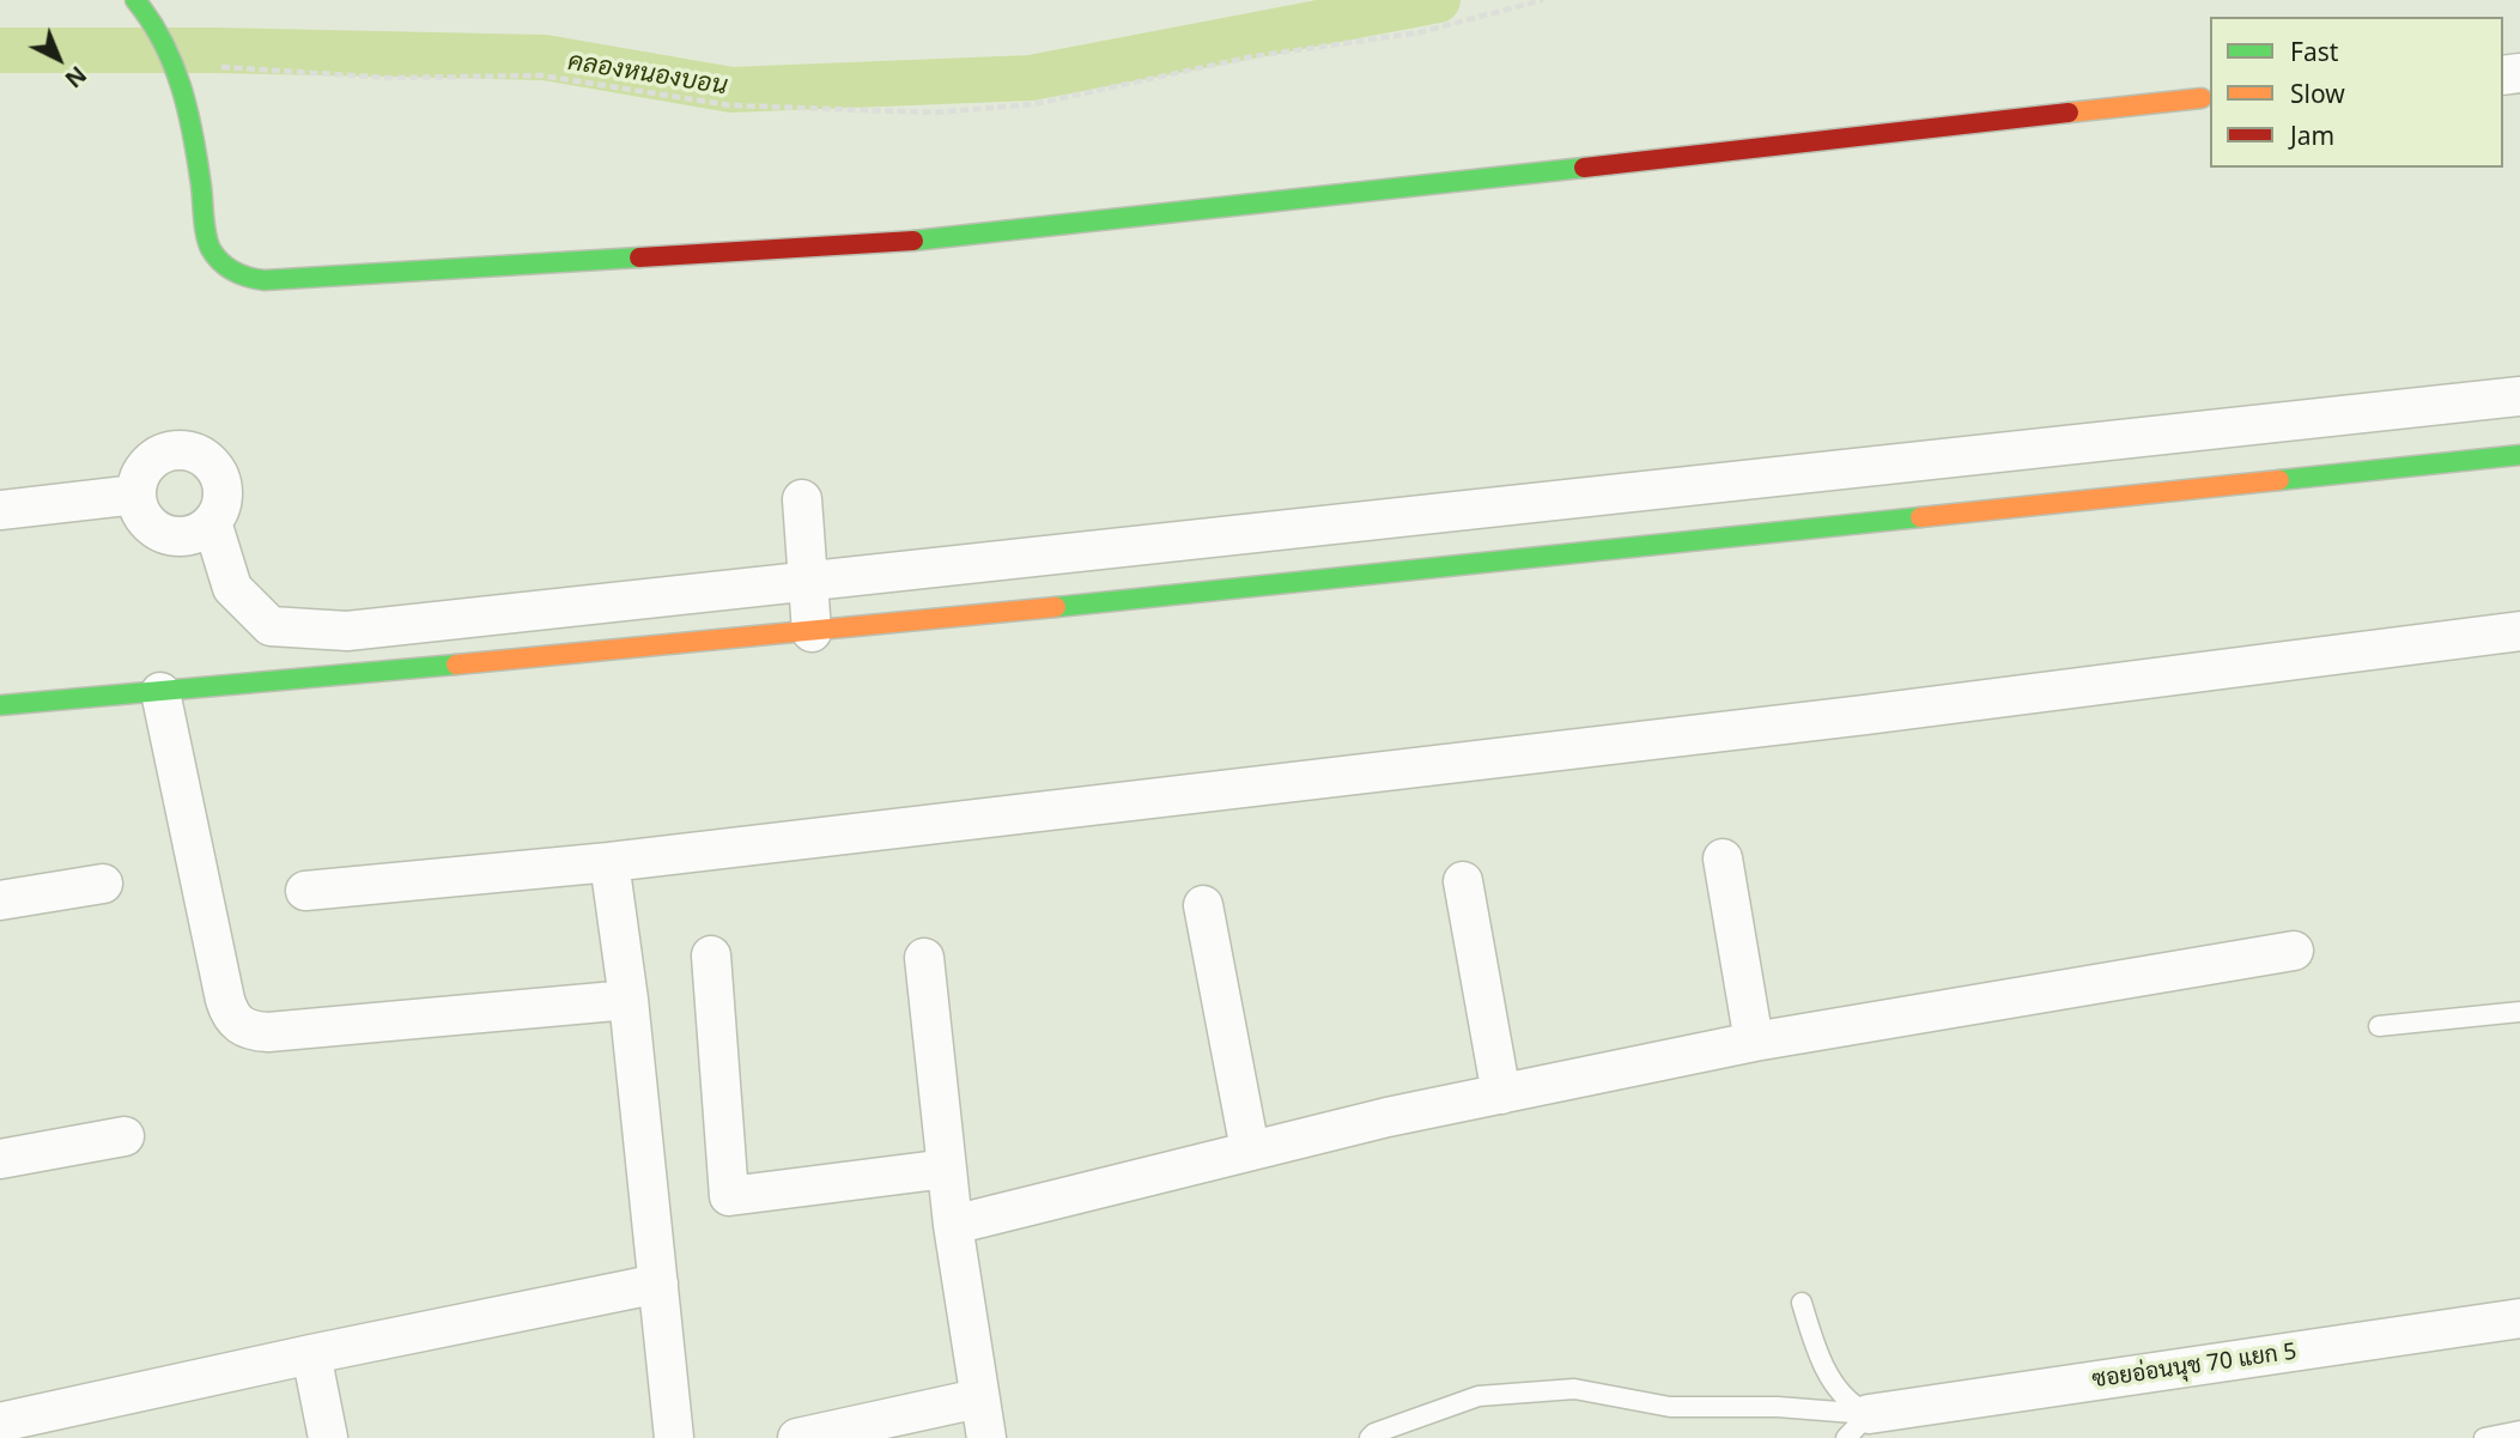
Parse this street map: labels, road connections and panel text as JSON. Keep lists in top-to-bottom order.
{
  "streets": {
    "street": ["ซอยอ่อนนุช 70 แยก 5"]
  },
  "water": ["คลองหนองบอน"],
  "legend": ["Fast", "Slow", "Jam"],
  "north": "bottom right"
}
